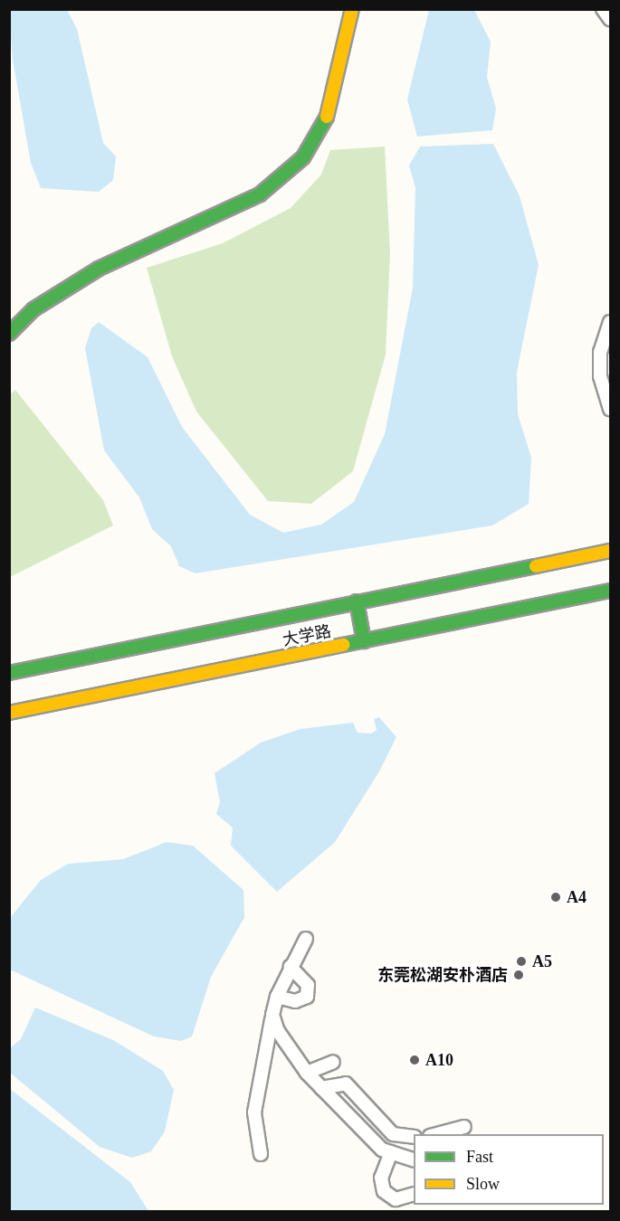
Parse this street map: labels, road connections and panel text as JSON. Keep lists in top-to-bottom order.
{
  "streets": {
    "main road": ["大学路"]
  },
  "places": [
    "A4",
    "A5",
    "东莞松湖安朴酒店",
    "A10"
  ],
  "legend": ["Fast", "Slow"]
}
